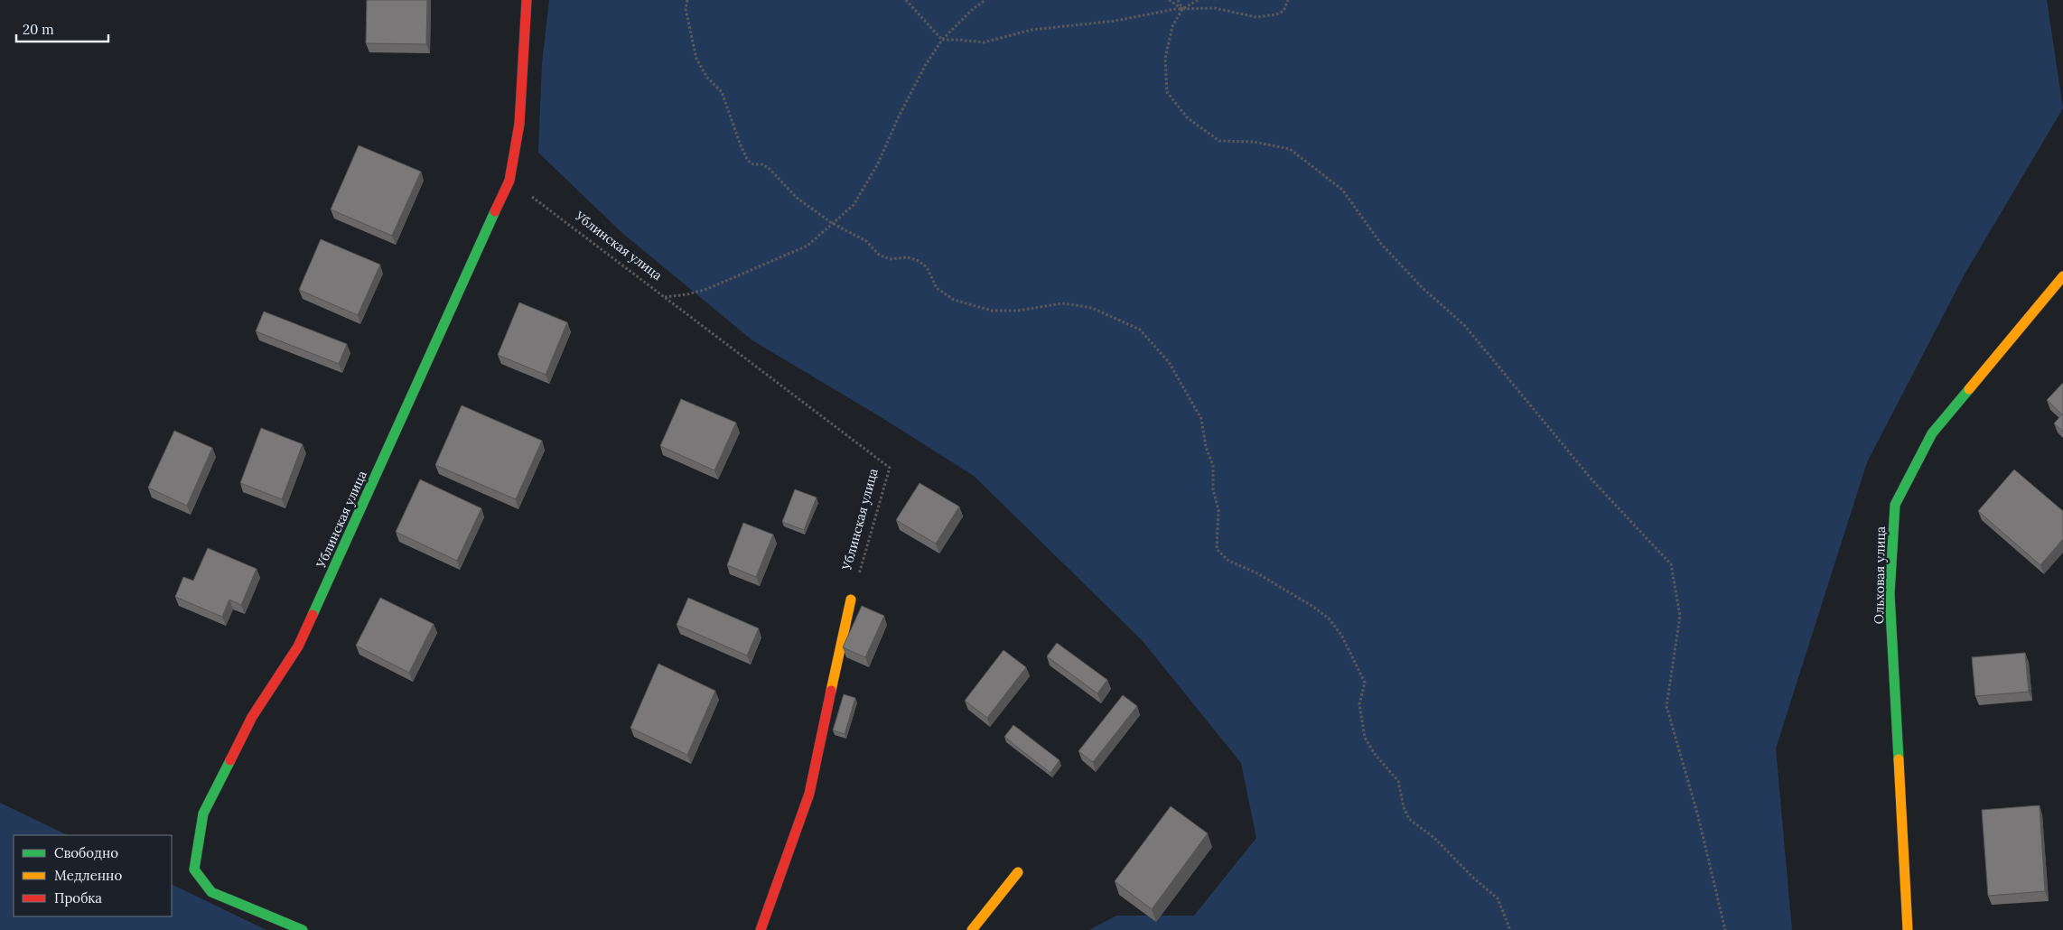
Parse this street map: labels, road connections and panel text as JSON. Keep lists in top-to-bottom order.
{
  "streets": {
    "street": ["Ублинская улица", "Ольховая улица"]
  },
  "legend": ["Свободно", "Медленно", "Пробка"],
  "scale_bar": "20 m"
}
